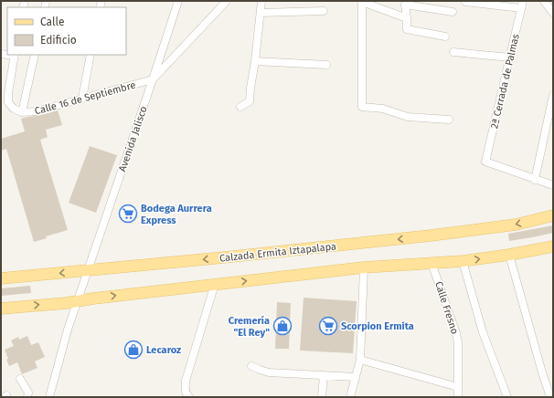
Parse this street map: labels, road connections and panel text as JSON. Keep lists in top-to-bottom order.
{
  "streets": {
    "main road": ["Calzada Ermita Iztapalapa"],
    "street": [
      "2ª Cerrada de Palmas",
      "Calle 16 de Septiembre",
      "Avenida Jalisco",
      "Calle Fresno"
    ]
  },
  "crossings": [
    ["Calle 16 de Septiembre", "Avenida Jalisco"],
    ["Avenida Jalisco", "Calzada Ermita Iztapalapa"]
  ],
  "places": {
    "supermarket": ["Bodega Aurrera Express", "Scorpion Ermita"],
    "shop": ["Cremería \"El Rey\"", "Lecaroz"]
  },
  "legend": ["Calle", "Edificio"]
}
